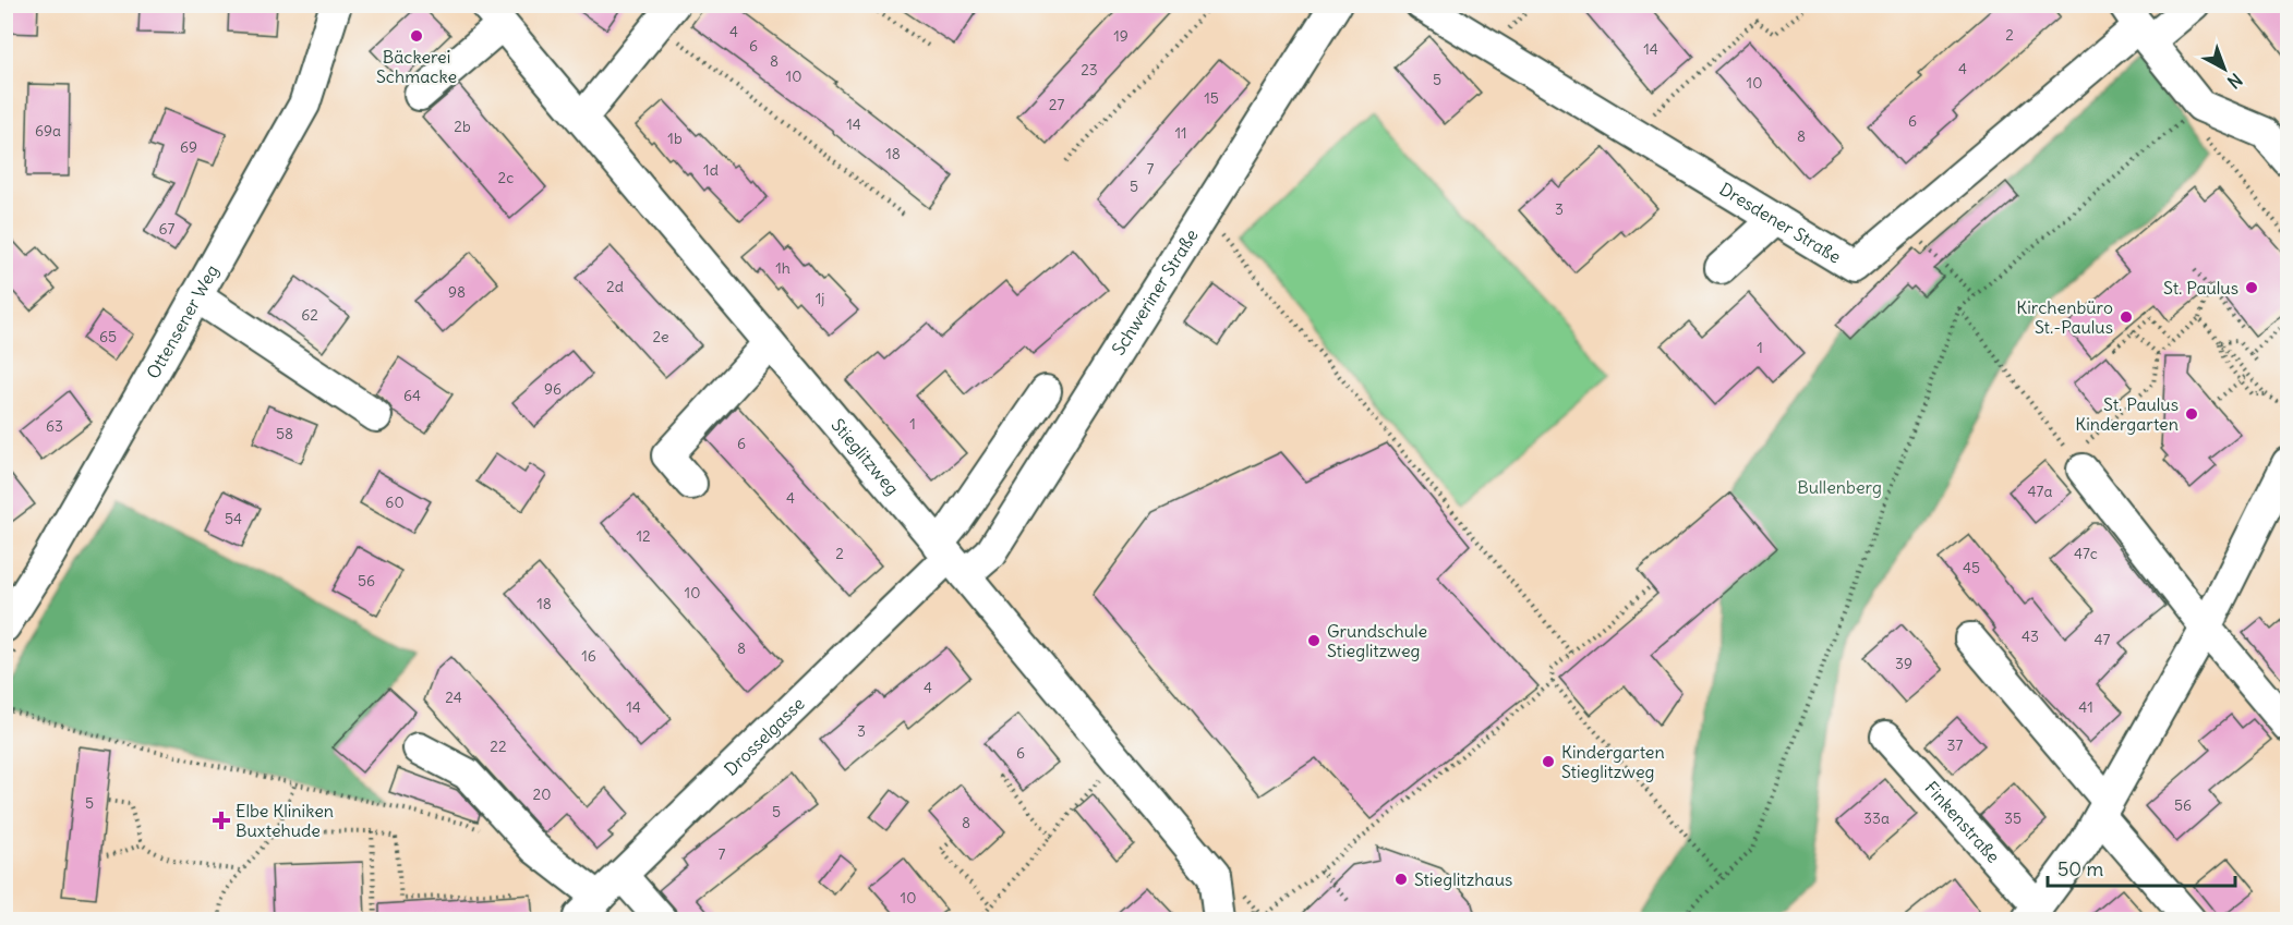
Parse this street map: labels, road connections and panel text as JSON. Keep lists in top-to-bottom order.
{
  "streets": {
    "street": [
      "Dresdener Straße",
      "Schweriner Straße",
      "Ottensener Weg",
      "Stieglitzweg",
      "Drosselgasse",
      "Finkenstraße"
    ]
  },
  "crossings": [
    ["Schweriner Straße", "Stieglitzweg"],
    ["Schweriner Straße", "Drosselgasse"],
    ["Stieglitzweg", "Drosselgasse"]
  ],
  "parks": ["Bullenberg"],
  "places": {
    "other": [
      "Bäckerei Schmacke",
      "St. Paulus",
      "Kirchenbüro St.-Paulus",
      "St. Paulus Kindergarten",
      "Grundschule Stieglitzweg",
      "Kindergarten Stieglitzweg",
      "Stieglitzhaus"
    ],
    "health": ["Elbe Kliniken Buxtehude"]
  },
  "house_numbers": [
    "4",
    "2",
    "19",
    "6",
    "14",
    "8",
    "4",
    "23",
    "10",
    "5",
    "10",
    "15",
    "27",
    "6",
    "14",
    "2b",
    "69a",
    "11",
    "8",
    "1b",
    "69",
    "18",
    "7",
    "1d",
    "2c",
    "5",
    "3",
    "67",
    "1h",
    "2d",
    "98",
    "1j",
    "62",
    "65",
    "2e",
    "1",
    "96",
    "64",
    "1",
    "63",
    "58",
    "6",
    "47a",
    "4",
    "60",
    "54",
    "12",
    "2",
    "47c",
    "45",
    "56",
    "10",
    "18",
    "43",
    "47",
    "8",
    "16",
    "39",
    "4",
    "24",
    "14",
    "41",
    "3",
    "37",
    "22",
    "6",
    "20",
    "5",
    "56",
    "5",
    "33a",
    "35",
    "8",
    "7",
    "10"
  ],
  "scale_bar": "50 m",
  "north": "bottom right"
}
